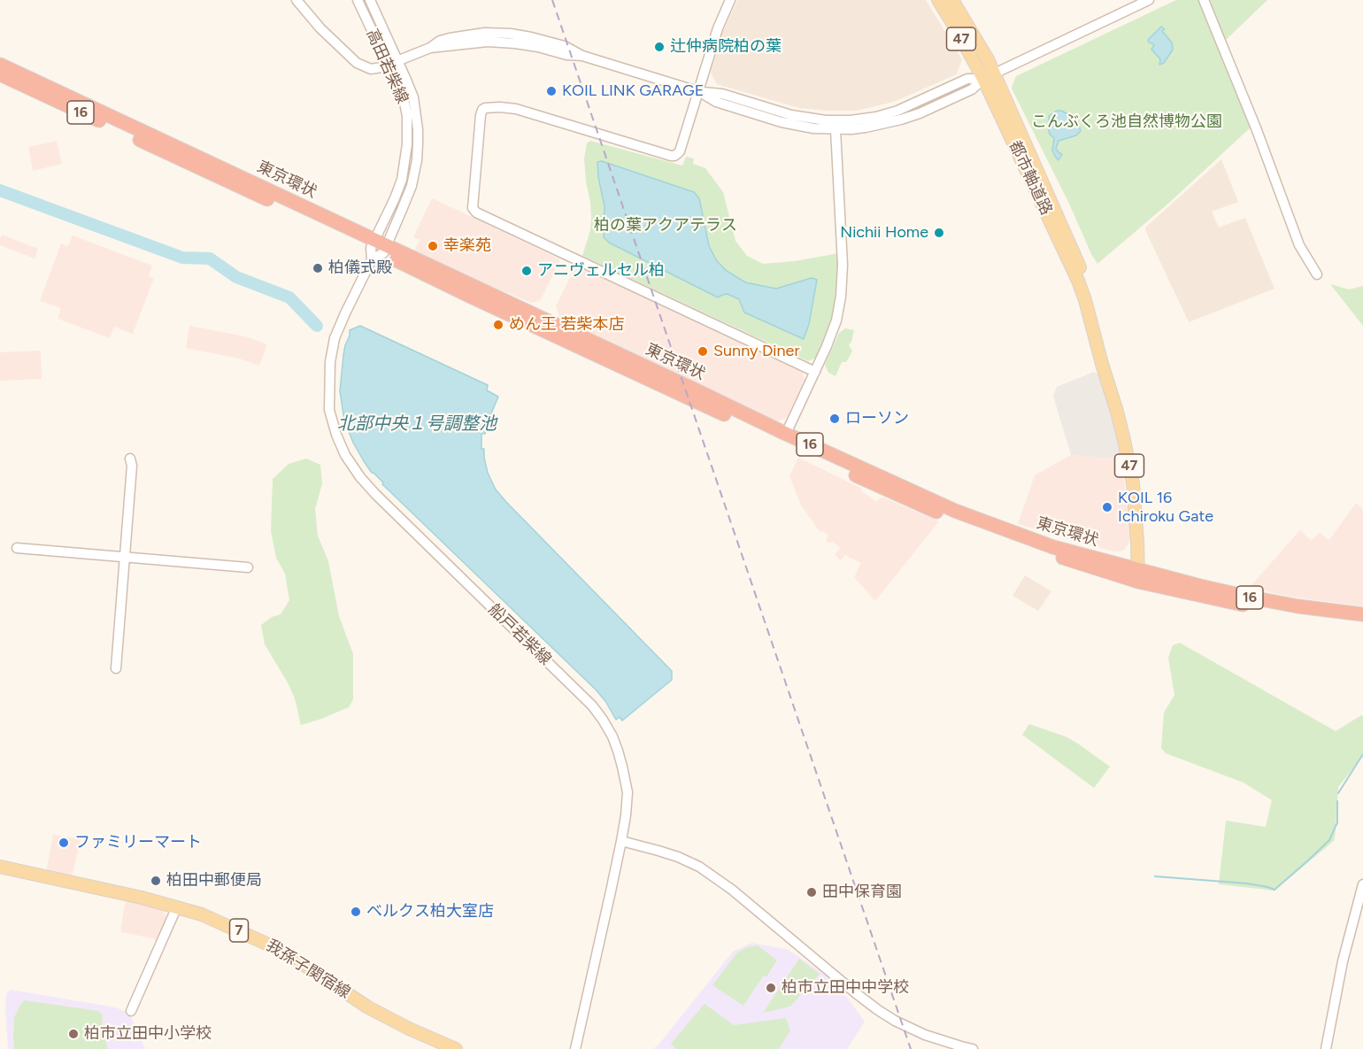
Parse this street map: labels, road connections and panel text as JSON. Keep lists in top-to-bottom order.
{
  "streets": {
    "highway": ["16", "東京環状"],
    "main road": [
      "47",
      "都市軸道路",
      "7",
      "我孫子関宿線"
    ],
    "street": ["高田若柴線", "船戸若柴線"]
  },
  "crossings": [
    ["高田若柴線", "東京環状"],
    ["高田若柴線", "船戸若柴線"],
    ["都市軸道路", "東京環状"],
    ["東京環状", "船戸若柴線"]
  ],
  "water": ["北部中央１号調整池"],
  "parks": ["こんぶくろ池自然博物公園", "柏の葉アクアテラス"],
  "places": [
    "辻仲病院柏の葉",
    "KOIL LINK GARAGE",
    "Nichii Home",
    "幸楽苑",
    "柏儀式殿",
    "アニヴェルセル柏",
    "めん王 若柴本店",
    "Sunny Diner",
    "ローソン",
    "KOIL 16 Ichiroku Gate",
    "ファミリーマート",
    "柏田中郵便局",
    "田中保育園",
    "ベルクス柏大室店",
    "柏市立田中中学校",
    "柏市立田中小学校"
  ]
}
